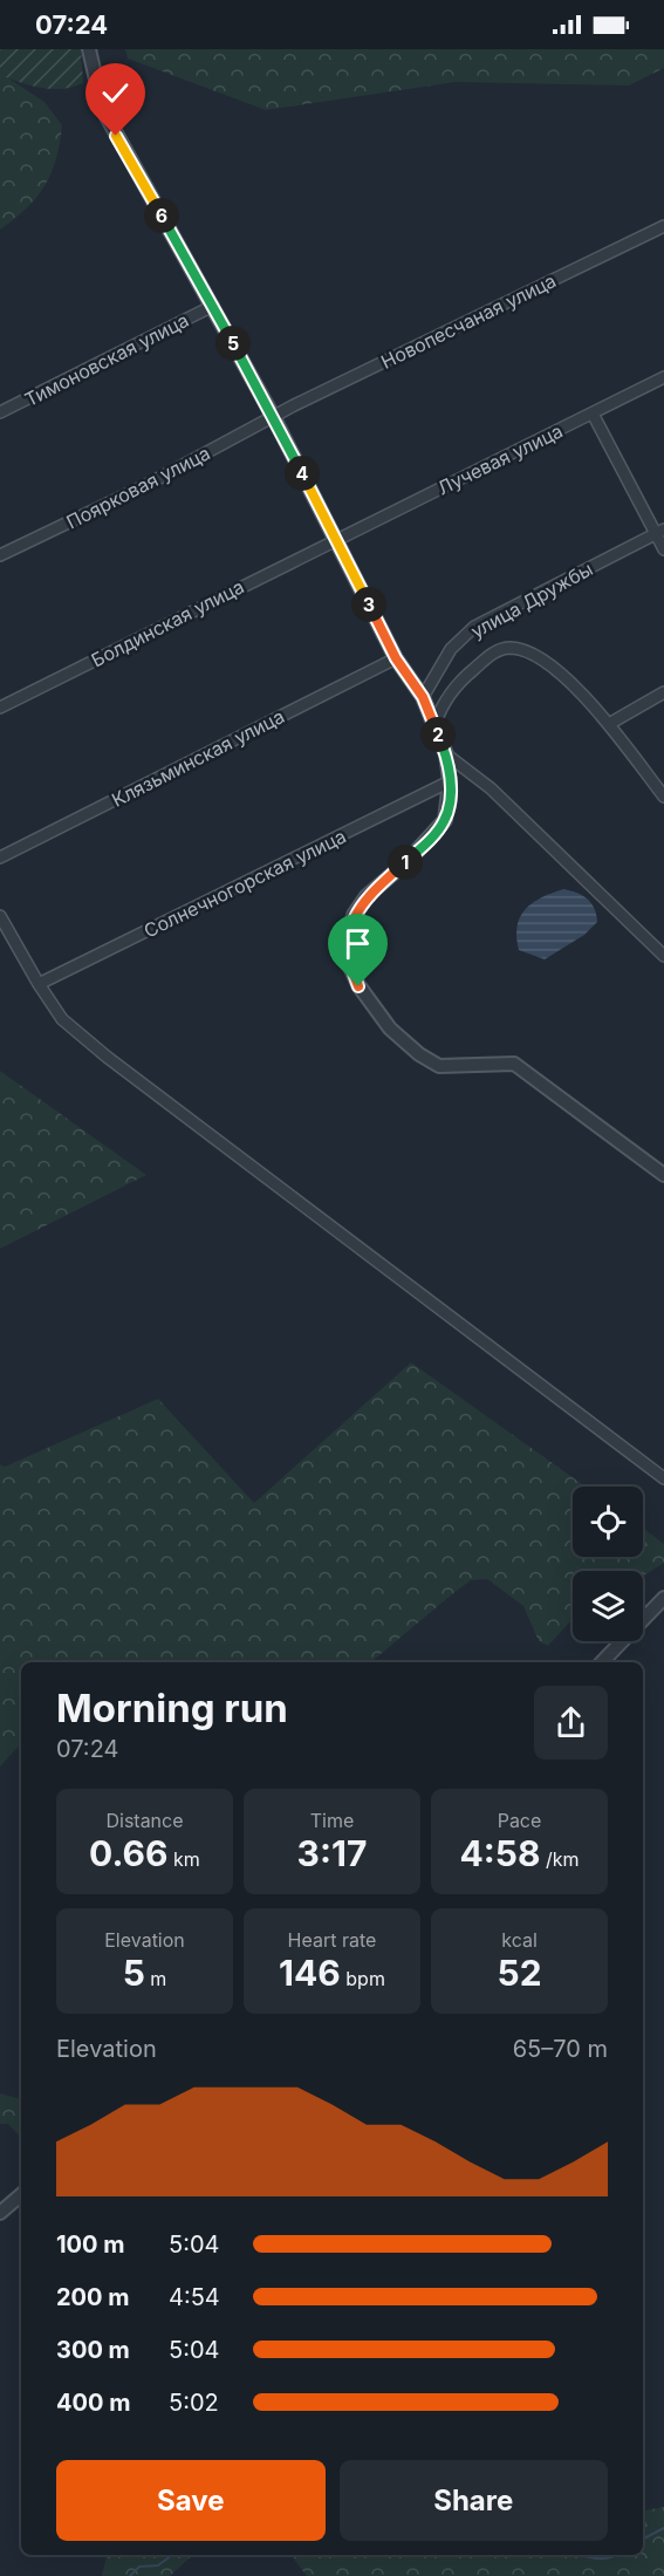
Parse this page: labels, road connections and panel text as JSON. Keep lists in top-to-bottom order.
{
  "streets": {
    "street": [
      "Новопесчаная улица",
      "Тимоновская улица",
      "Лучевая улица",
      "Поярковая улица",
      "улица Дружбы",
      "Болдинская улица",
      "Клязьминская улица",
      "Солнечногорская улица"
    ]
  },
  "crossings": [
    ["Новопесчаная улица", "Поярковая улица"],
    ["Лучевая улица", "Болдинская улица"]
  ],
  "page": {
    "status": "07:24",
    "pins": [
      "6",
      "5",
      "4",
      "3",
      "2",
      "1"
    ],
    "heading": ["Morning run", "07:24"],
    "stats": [
      ["Distance", "0.66 km"],
      ["Time", "3:17"],
      ["Pace", "4:58 /km"],
      ["Elevation", "5 m"],
      ["Heart rate", "146 bpm"],
      ["kcal", "52"]
    ],
    "chart": ["Elevation", "65–70 m"],
    "list": [
      {
        "name": "100 m",
        "note": "5:04"
      },
      {
        "name": "200 m",
        "note": "4:54"
      },
      {
        "name": "300 m",
        "note": "5:04"
      },
      {
        "name": "400 m",
        "note": "5:02"
      }
    ],
    "buttons": ["Save", "Share"]
  }
}
